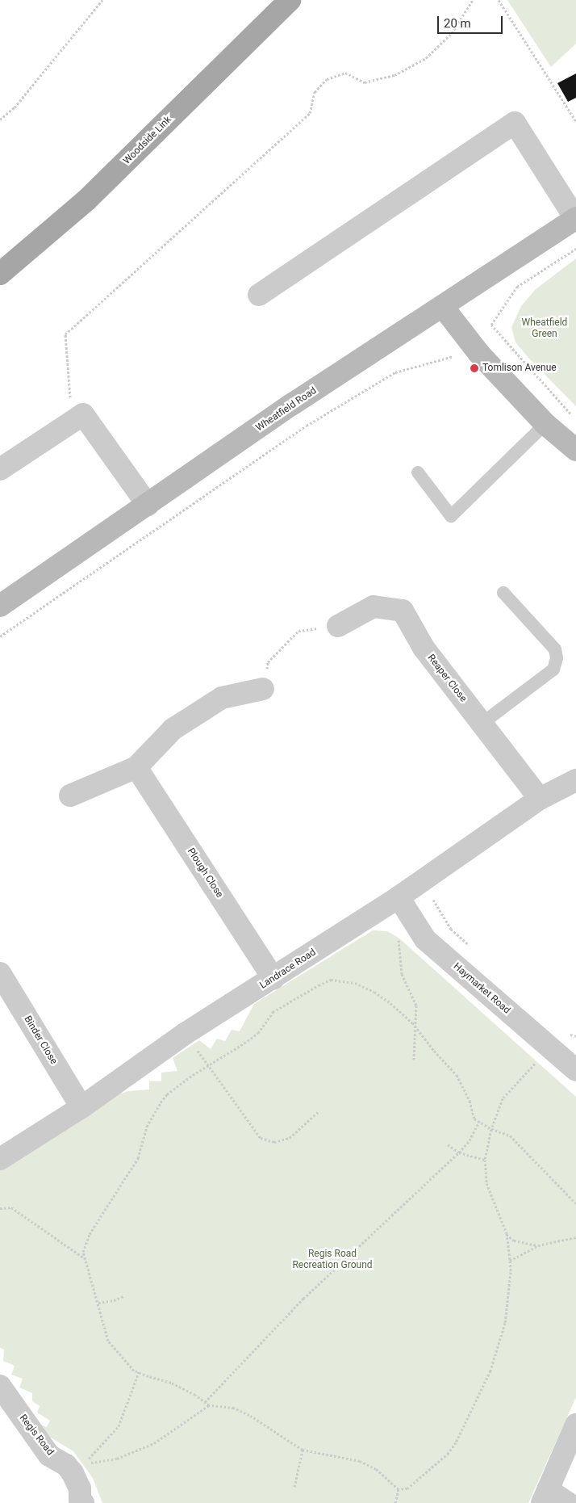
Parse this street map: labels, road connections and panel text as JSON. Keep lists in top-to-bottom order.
{
  "streets": {
    "main road": ["Woodside Link"],
    "street": [
      "Wheatfield Road",
      "Reaper Close",
      "Plough Close",
      "Landrace Road",
      "Haymarket Road",
      "Binder Close",
      "Regis Road"
    ]
  },
  "crossings": [
    ["Reaper Close", "Landrace Road"],
    ["Plough Close", "Landrace Road"],
    ["Landrace Road", "Haymarket Road"],
    ["Landrace Road", "Binder Close"]
  ],
  "parks": ["Wheatfield Green", "Regis Road Recreation Ground"],
  "places": ["Tomlison Avenue"],
  "scale_bar": "20 m"
}
